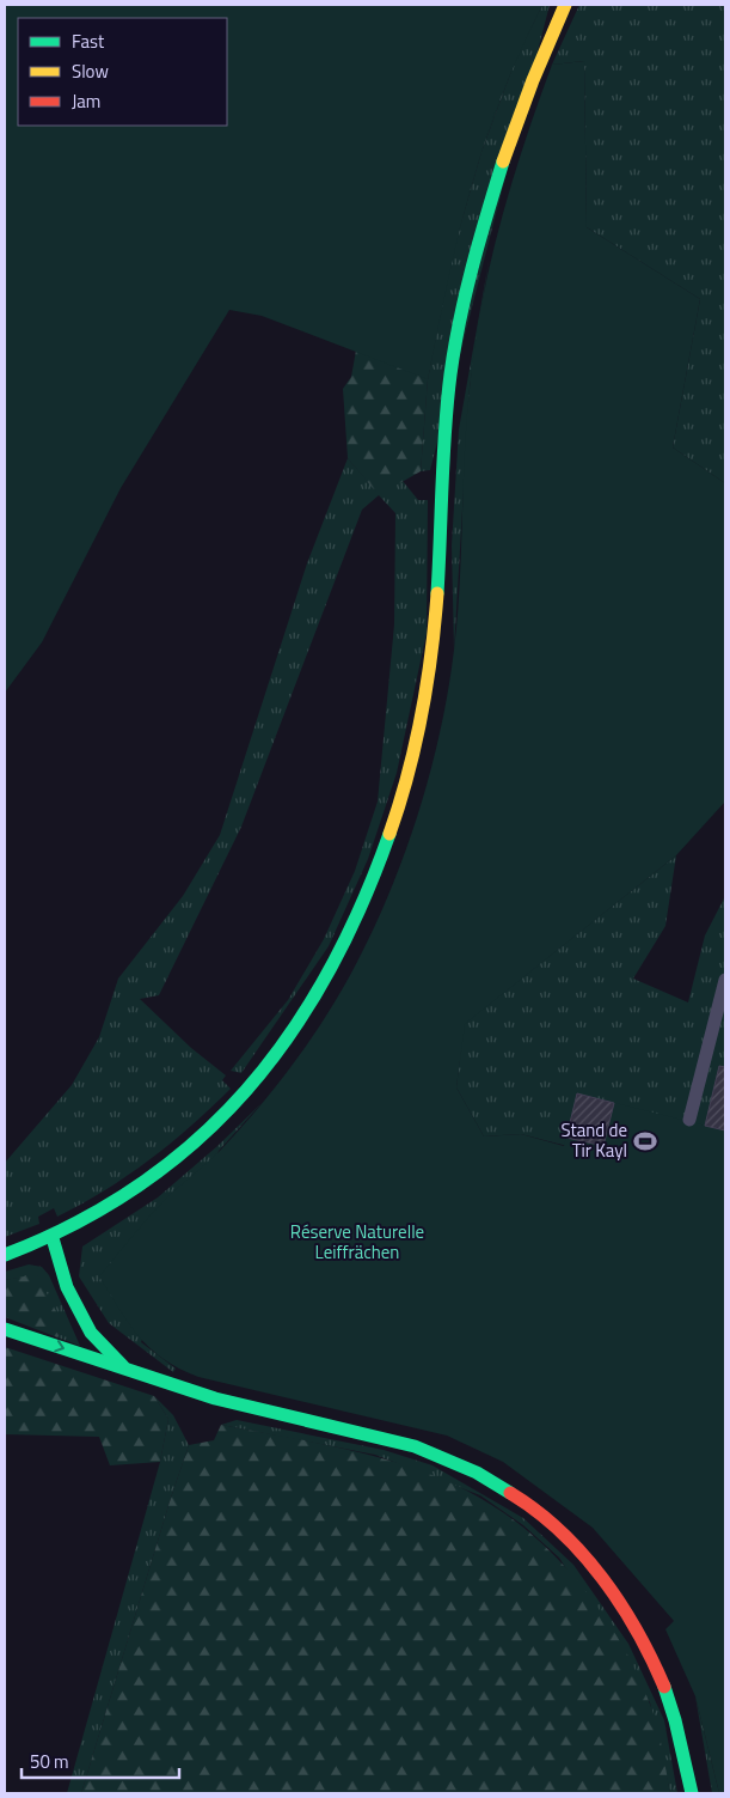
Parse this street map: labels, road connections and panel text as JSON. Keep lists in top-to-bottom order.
{
  "parks": ["Réserve Naturelle Leiffrächen"],
  "places": {
    "sports": ["Stand de Tir Kayl"]
  },
  "legend": ["Fast", "Slow", "Jam"],
  "scale_bar": "50 m"
}
